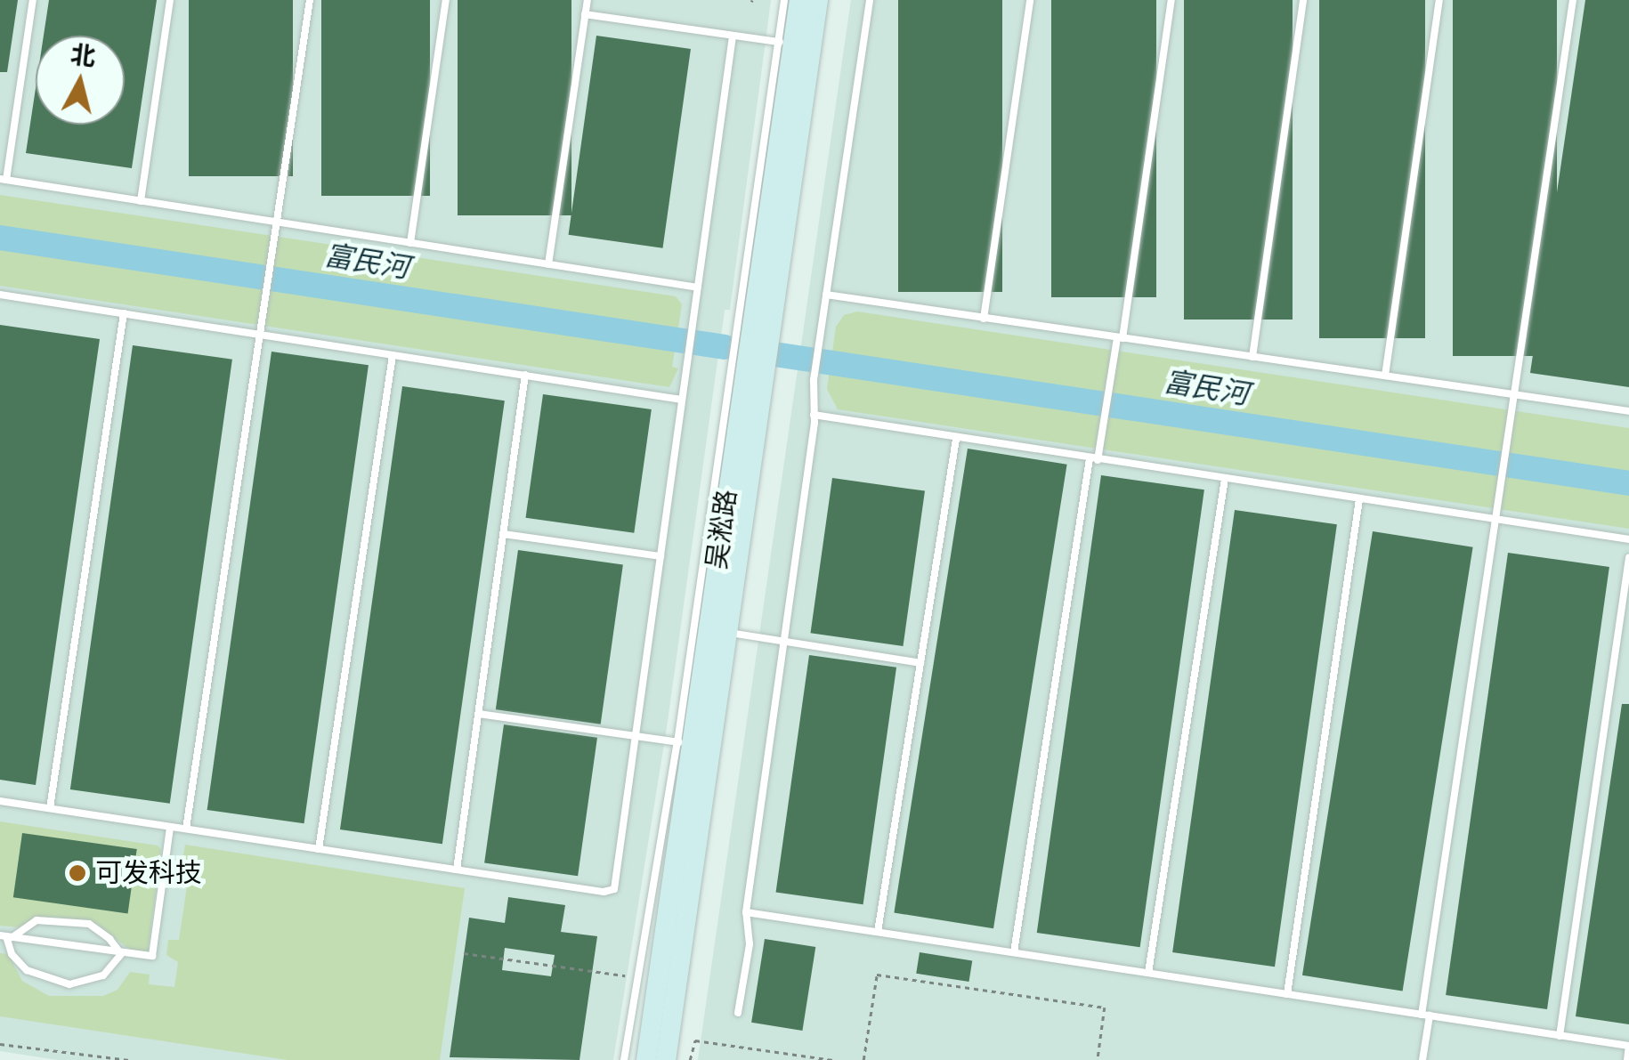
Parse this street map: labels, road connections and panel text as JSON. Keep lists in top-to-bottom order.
{
  "streets": {
    "main road": ["吴淞路"]
  },
  "water": ["富民河"],
  "places": ["可发科技"],
  "north": "top"
}
